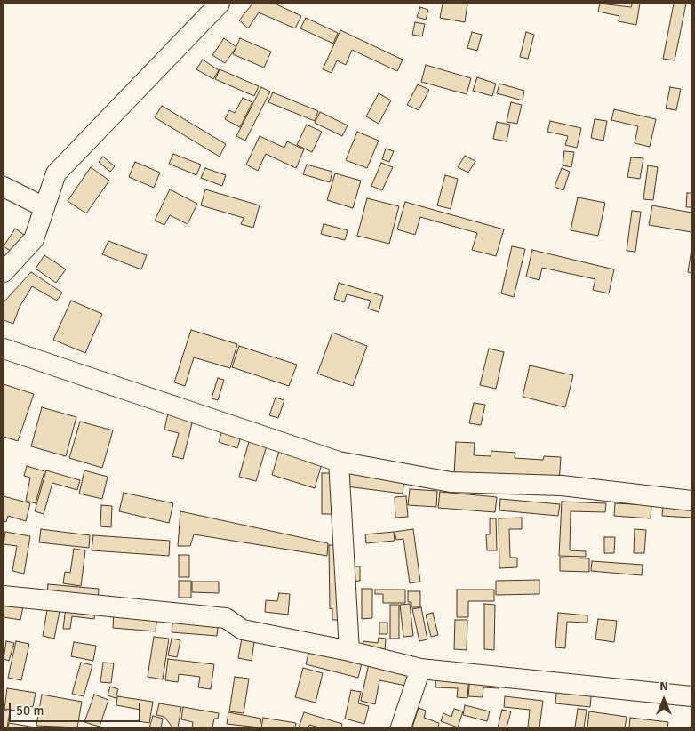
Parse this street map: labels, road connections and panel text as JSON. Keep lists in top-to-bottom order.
{
  "scale_bar": "50 m",
  "north": "top"
}
